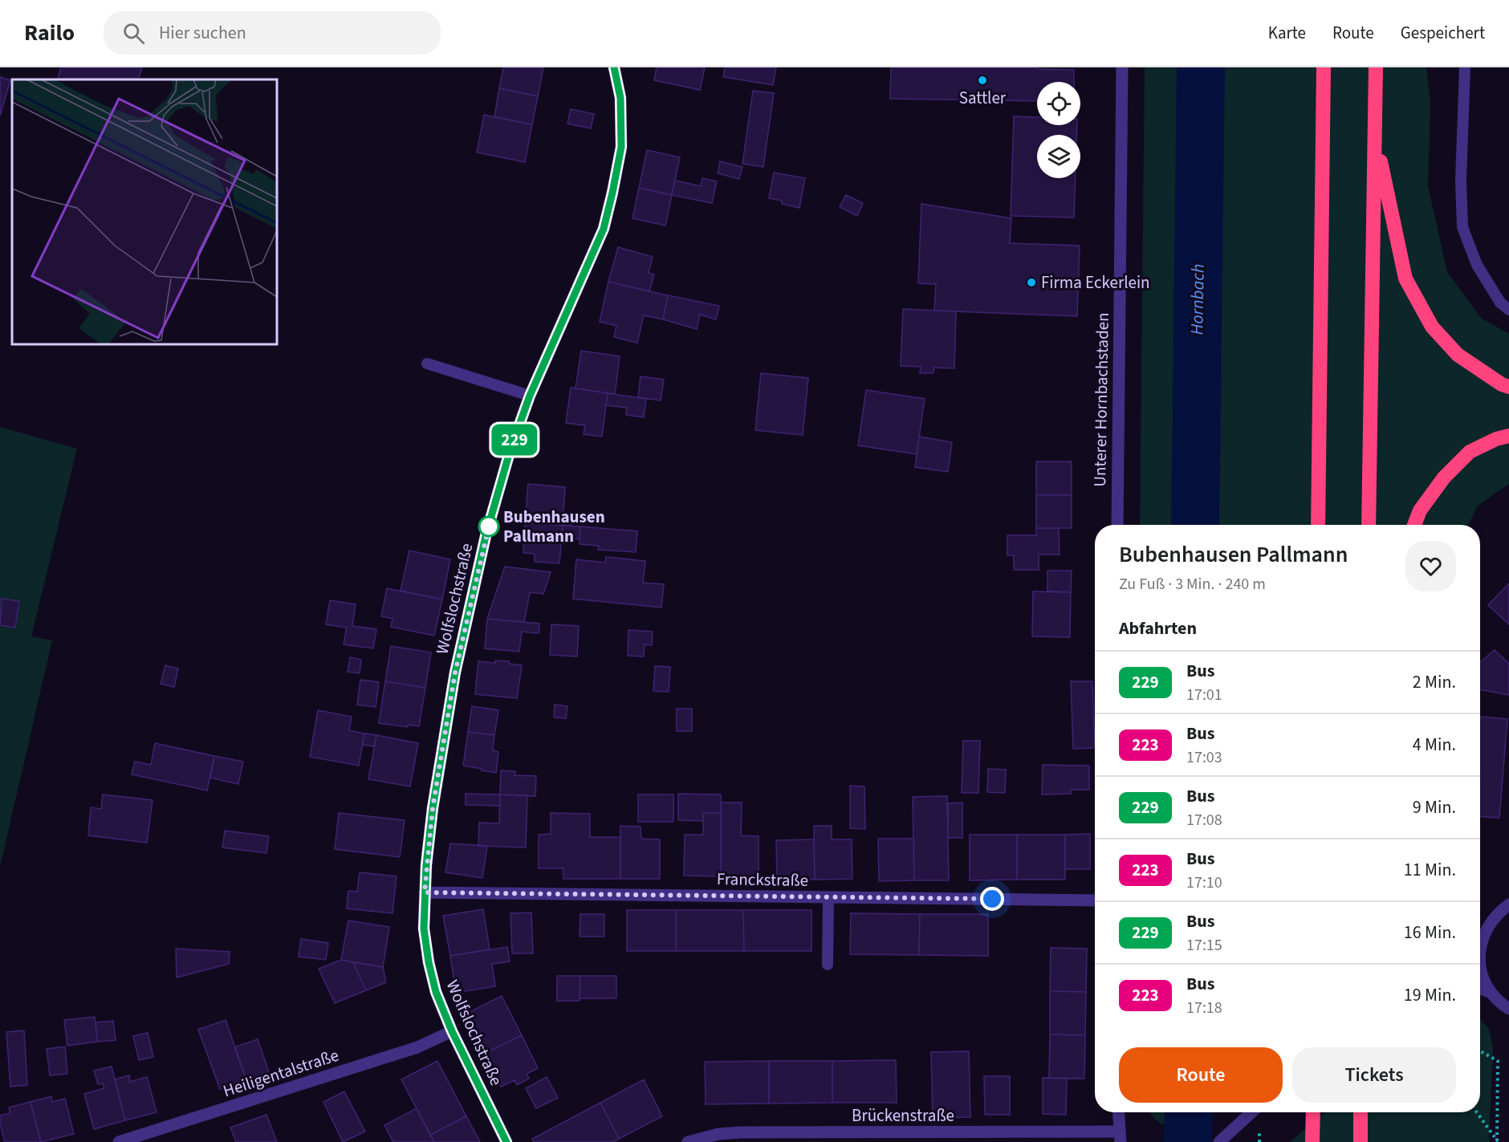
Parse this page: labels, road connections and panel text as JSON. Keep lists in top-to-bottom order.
{
  "streets": {
    "street": [
      "Unterer Hornbachstaden",
      "Wolfslochstraße",
      "Franckstraße",
      "Heiligentalstraße",
      "Brückenstraße"
    ]
  },
  "crossings": [
    ["Wolfslochstraße", "Franckstraße"],
    ["Wolfslochstraße", "Heiligentalstraße"]
  ],
  "water": ["Hornbach"],
  "places": ["Sattler", "Firma Eckerlein", "Bubenhausen Pallmann"],
  "lines": ["bus line 229"],
  "page": {
    "header": "Railo",
    "search": "Hier suchen",
    "nav": ["Karte", "Route", "Gespeichert"],
    "on_map": "229",
    "heading": [
      ["Bubenhausen Pallmann", "Zu Fuß · 3 Min. · 240 m"],
      "Abfahrten"
    ],
    "list": [
      {
        "mark": "229",
        "name": "Bus",
        "note": "17:01",
        "value": "2 Min."
      },
      {
        "mark": "223",
        "name": "Bus",
        "note": "17:03",
        "value": "4 Min."
      },
      {
        "mark": "229",
        "name": "Bus",
        "note": "17:08",
        "value": "9 Min."
      },
      {
        "mark": "223",
        "name": "Bus",
        "note": "17:10",
        "value": "11 Min."
      },
      {
        "mark": "229",
        "name": "Bus",
        "note": "17:15",
        "value": "16 Min."
      },
      {
        "mark": "223",
        "name": "Bus",
        "note": "17:18",
        "value": "19 Min."
      }
    ],
    "buttons": ["Route", "Tickets"]
  }
}
